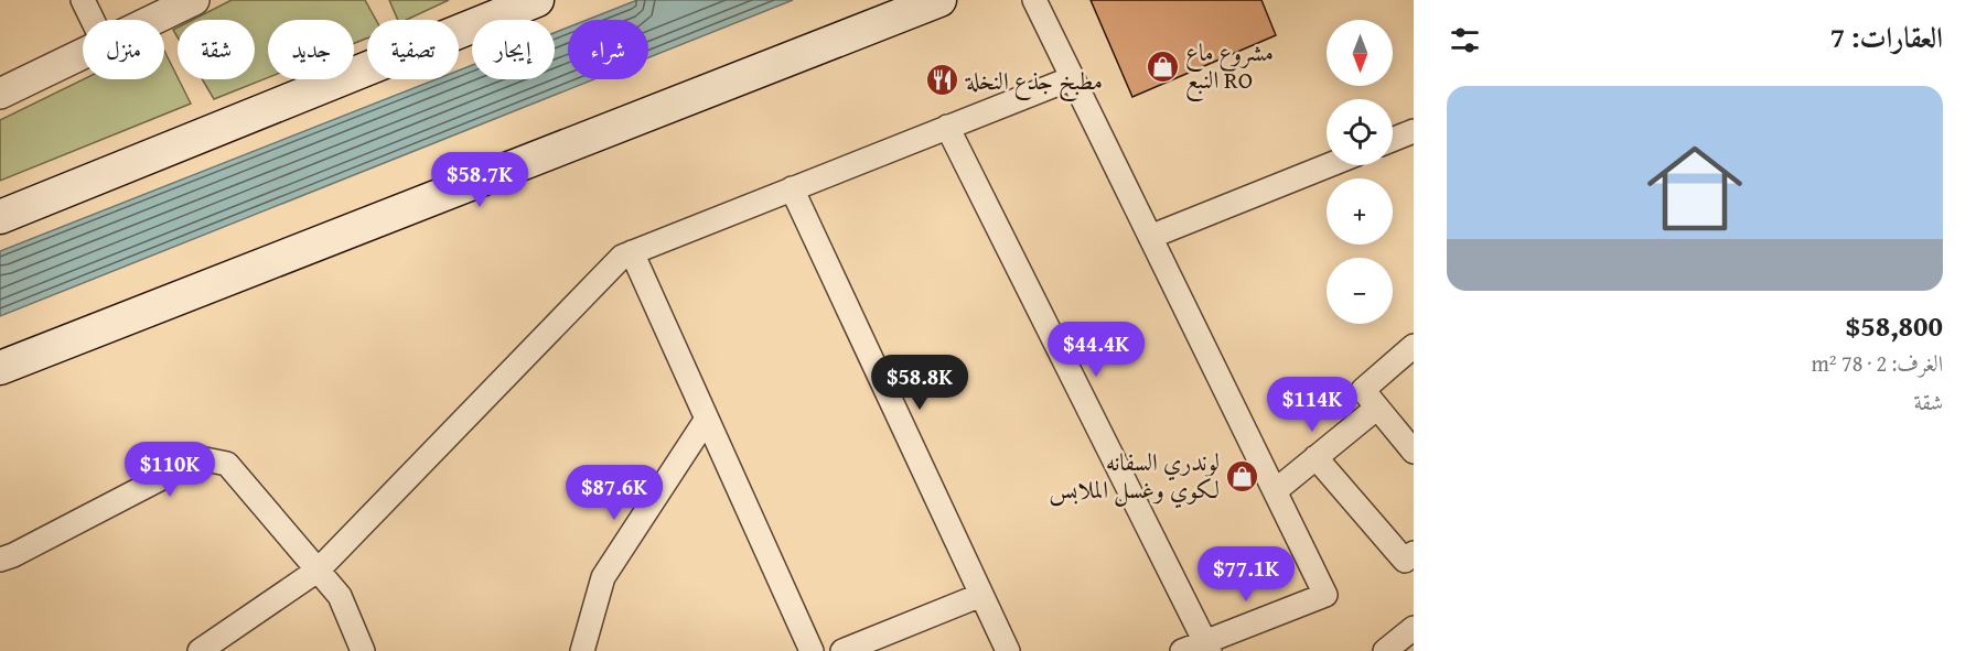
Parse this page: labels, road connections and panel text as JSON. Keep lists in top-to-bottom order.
{
  "places": {
    "shop": ["مشروع ماع النبع RO", "لوندري السفانه لكوي وغسل الملابس"],
    "restaurant": ["مطبخ جذع النخلة"]
  },
  "north": "bottom",
  "page": {
    "heading": "العقارات: 7",
    "map_buttons": ["+", "−"],
    "chip": [
      "شراء",
      "إيجار",
      "تصفية",
      "جديد",
      "شقة",
      "منزل"
    ],
    "list": [
      {
        "name": "$58,800",
        "note": "الغرف: 2 · 78 m² · شقة"
      }
    ],
    "price": [
      "$58.7K",
      "$44.4K",
      "$58.8K",
      "$114K",
      "$110K",
      "$87.6K",
      "$77.1K"
    ]
  }
}
